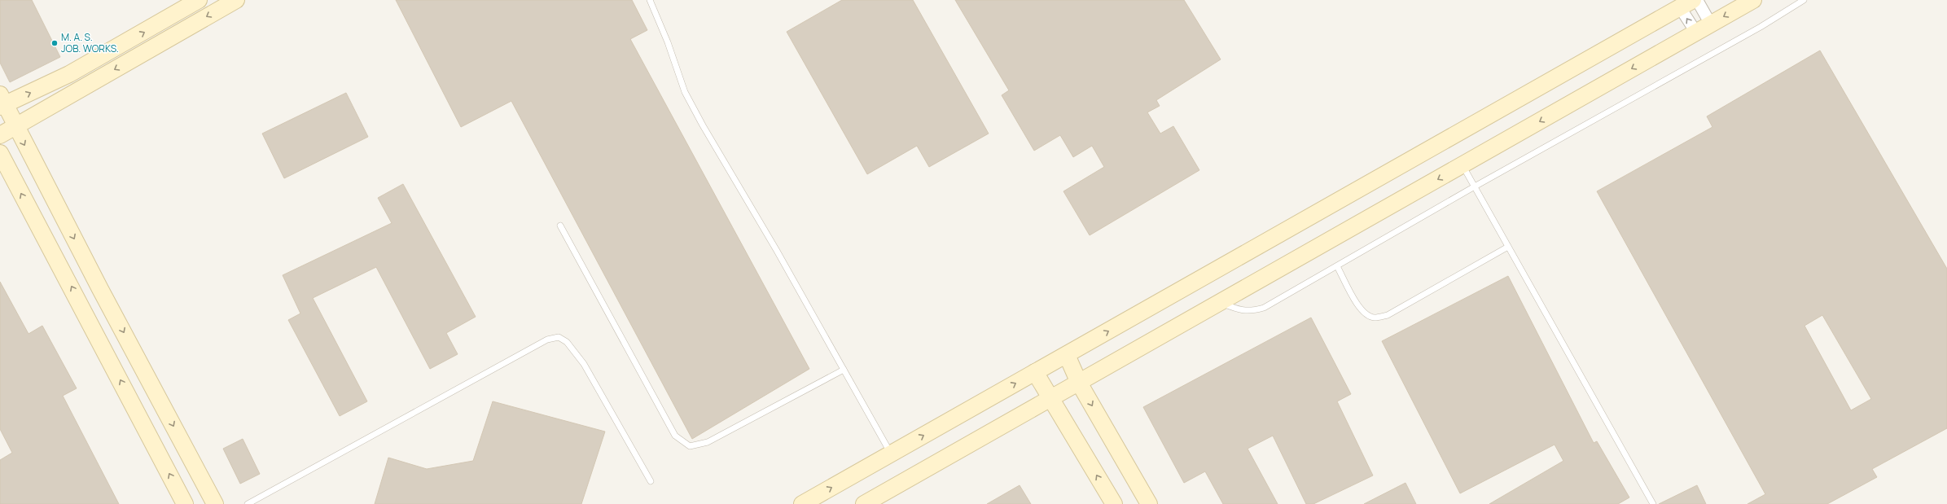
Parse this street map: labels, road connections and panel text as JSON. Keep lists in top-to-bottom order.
{
  "places": ["M. A. S. JOB. WORKS."]
}
